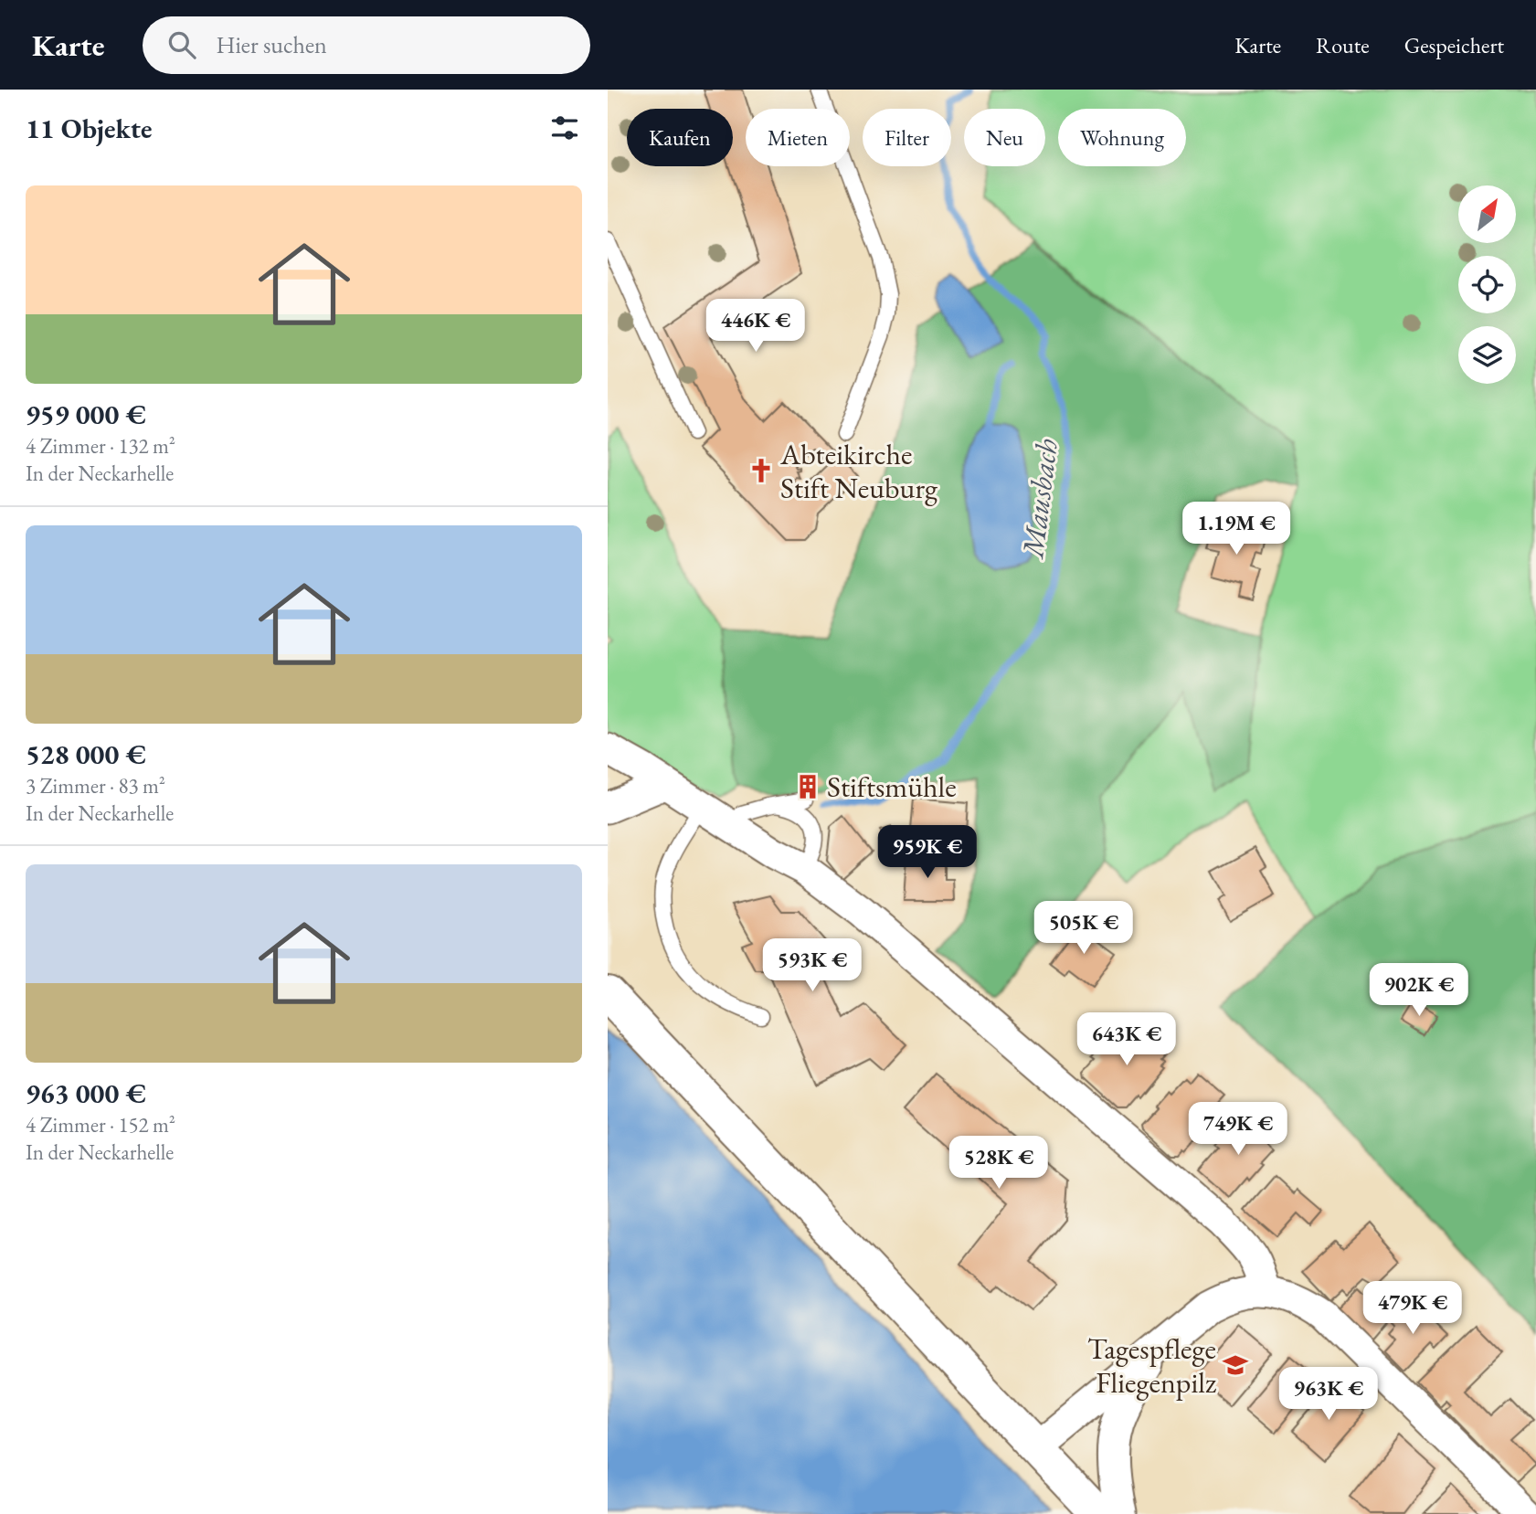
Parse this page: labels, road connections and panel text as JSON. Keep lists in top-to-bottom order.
{
  "water": ["Mausbach"],
  "places": {
    "church": ["Abteikirche Stift Neuburg"],
    "building": ["Stiftsmühle"],
    "school or university": ["Tagespflege Fliegenpilz"]
  },
  "north": "top right",
  "page": {
    "header": "Karte",
    "search": "Hier suchen",
    "nav": ["Karte", "Route", "Gespeichert"],
    "heading": "11 Objekte",
    "chip": [
      "Kaufen",
      "Mieten",
      "Filter",
      "Neu",
      "Wohnung"
    ],
    "list": [
      {
        "name": "959 000 €",
        "note": "4 Zimmer · 132 m² · In der Neckarhelle"
      },
      {
        "name": "528 000 €",
        "note": "3 Zimmer · 83 m² · In der Neckarhelle"
      },
      {
        "name": "963 000 €",
        "note": "4 Zimmer · 152 m² · In der Neckarhelle"
      }
    ],
    "price": [
      "446K €",
      "1.19M €",
      "959K €",
      "505K €",
      "593K €",
      "902K €",
      "643K €",
      "749K €",
      "528K €",
      "479K €",
      "963K €"
    ]
  }
}
